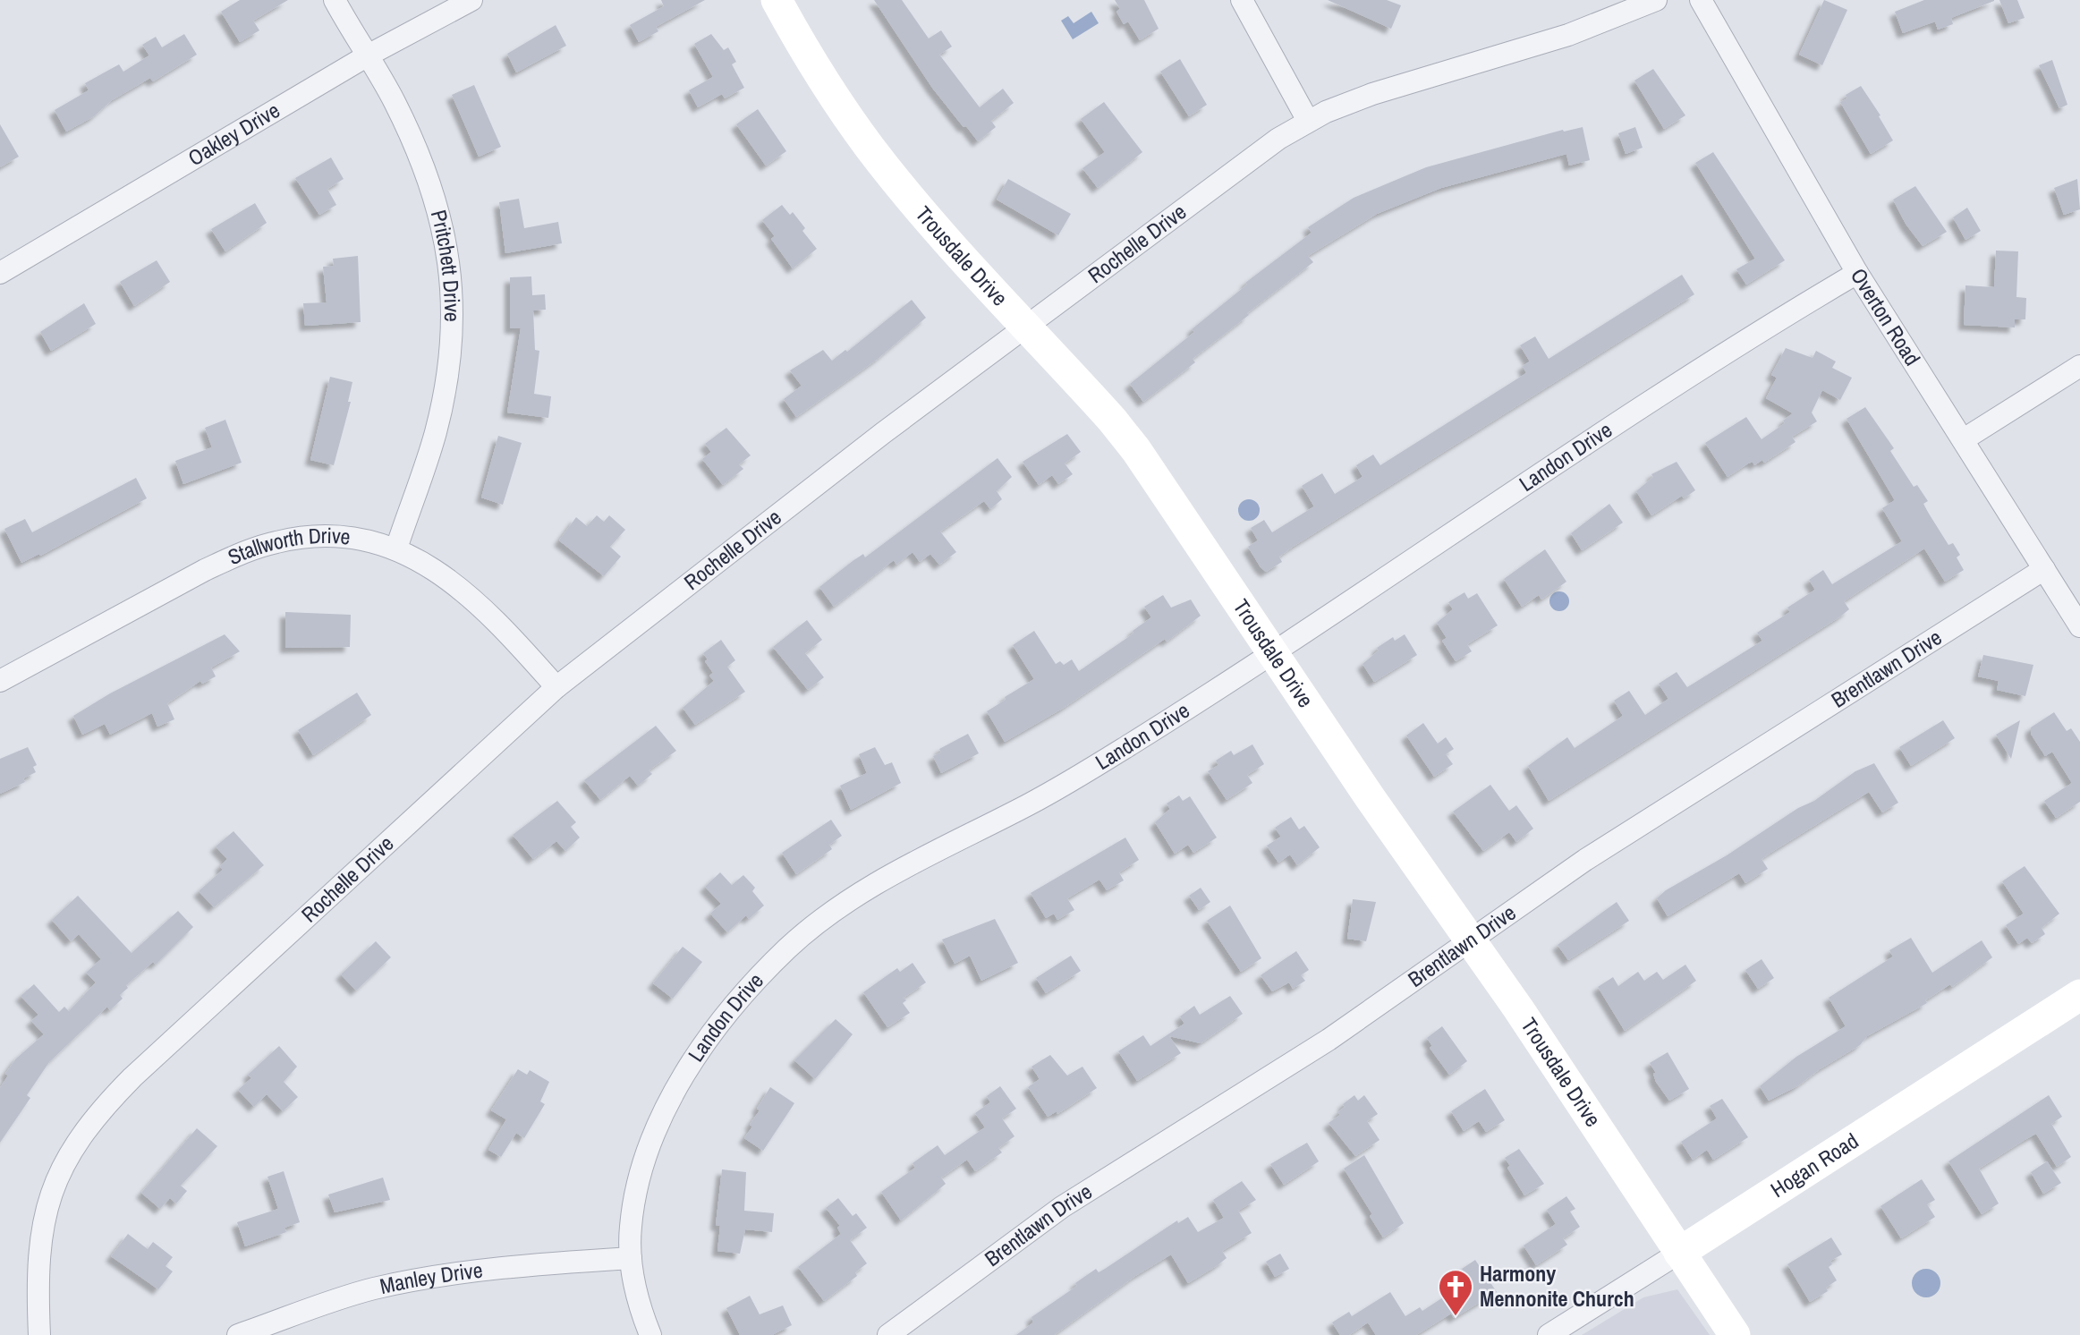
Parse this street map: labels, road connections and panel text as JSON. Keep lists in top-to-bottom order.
{
  "streets": {
    "street": [
      "Oakley Drive",
      "Rochelle Drive",
      "Trousdale Drive",
      "Pritchett Drive",
      "Overton Road",
      "Landon Drive",
      "Stallworth Drive",
      "Brentlawn Drive",
      "Hogan Road",
      "Manley Drive"
    ]
  },
  "crossings": [
    ["Oakley Drive", "Pritchett Drive"],
    ["Rochelle Drive", "Trousdale Drive"],
    ["Rochelle Drive", "Stallworth Drive"],
    ["Trousdale Drive", "Landon Drive"],
    ["Trousdale Drive", "Brentlawn Drive"],
    ["Trousdale Drive", "Hogan Road"],
    ["Pritchett Drive", "Stallworth Drive"],
    ["Overton Road", "Landon Drive"],
    ["Overton Road", "Brentlawn Drive"],
    ["Landon Drive", "Manley Drive"]
  ],
  "places": {
    "church": ["Harmony Mennonite Church"]
  }
}
